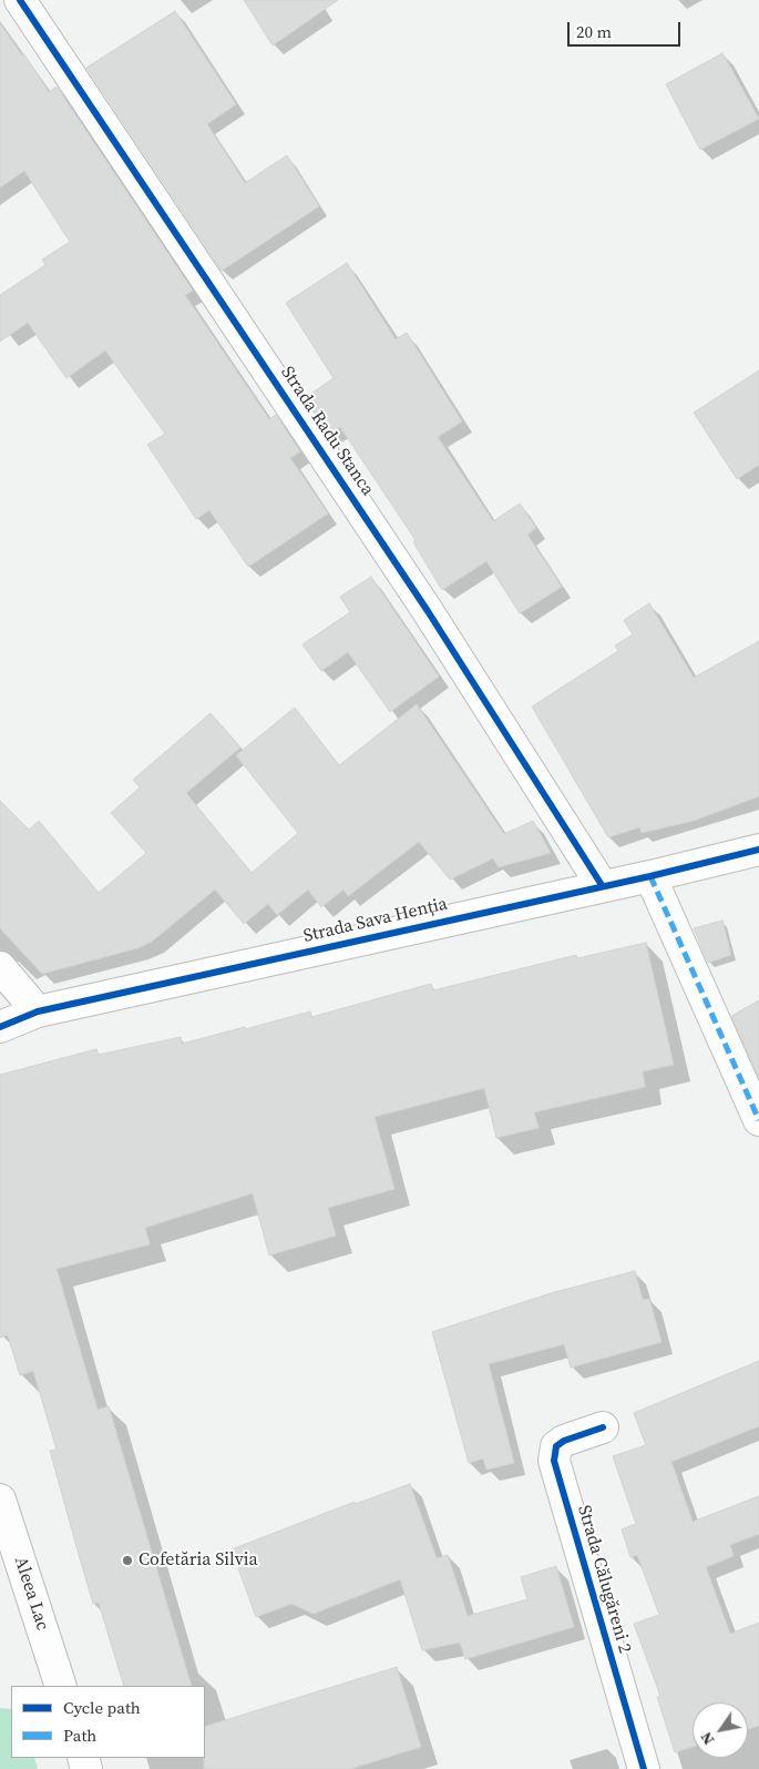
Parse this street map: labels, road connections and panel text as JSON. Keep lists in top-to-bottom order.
{
  "streets": {
    "street": [
      "Strada Radu Stanca",
      "Strada Sava Henția",
      "Strada Călugăreni 2",
      "Aleea Lac"
    ]
  },
  "crossings": [
    ["Strada Radu Stanca", "Strada Sava Henția"]
  ],
  "places": ["Cofetăria Silvia"],
  "legend": ["Cycle path", "Path"],
  "scale_bar": "20 m",
  "north": "bottom left"
}
